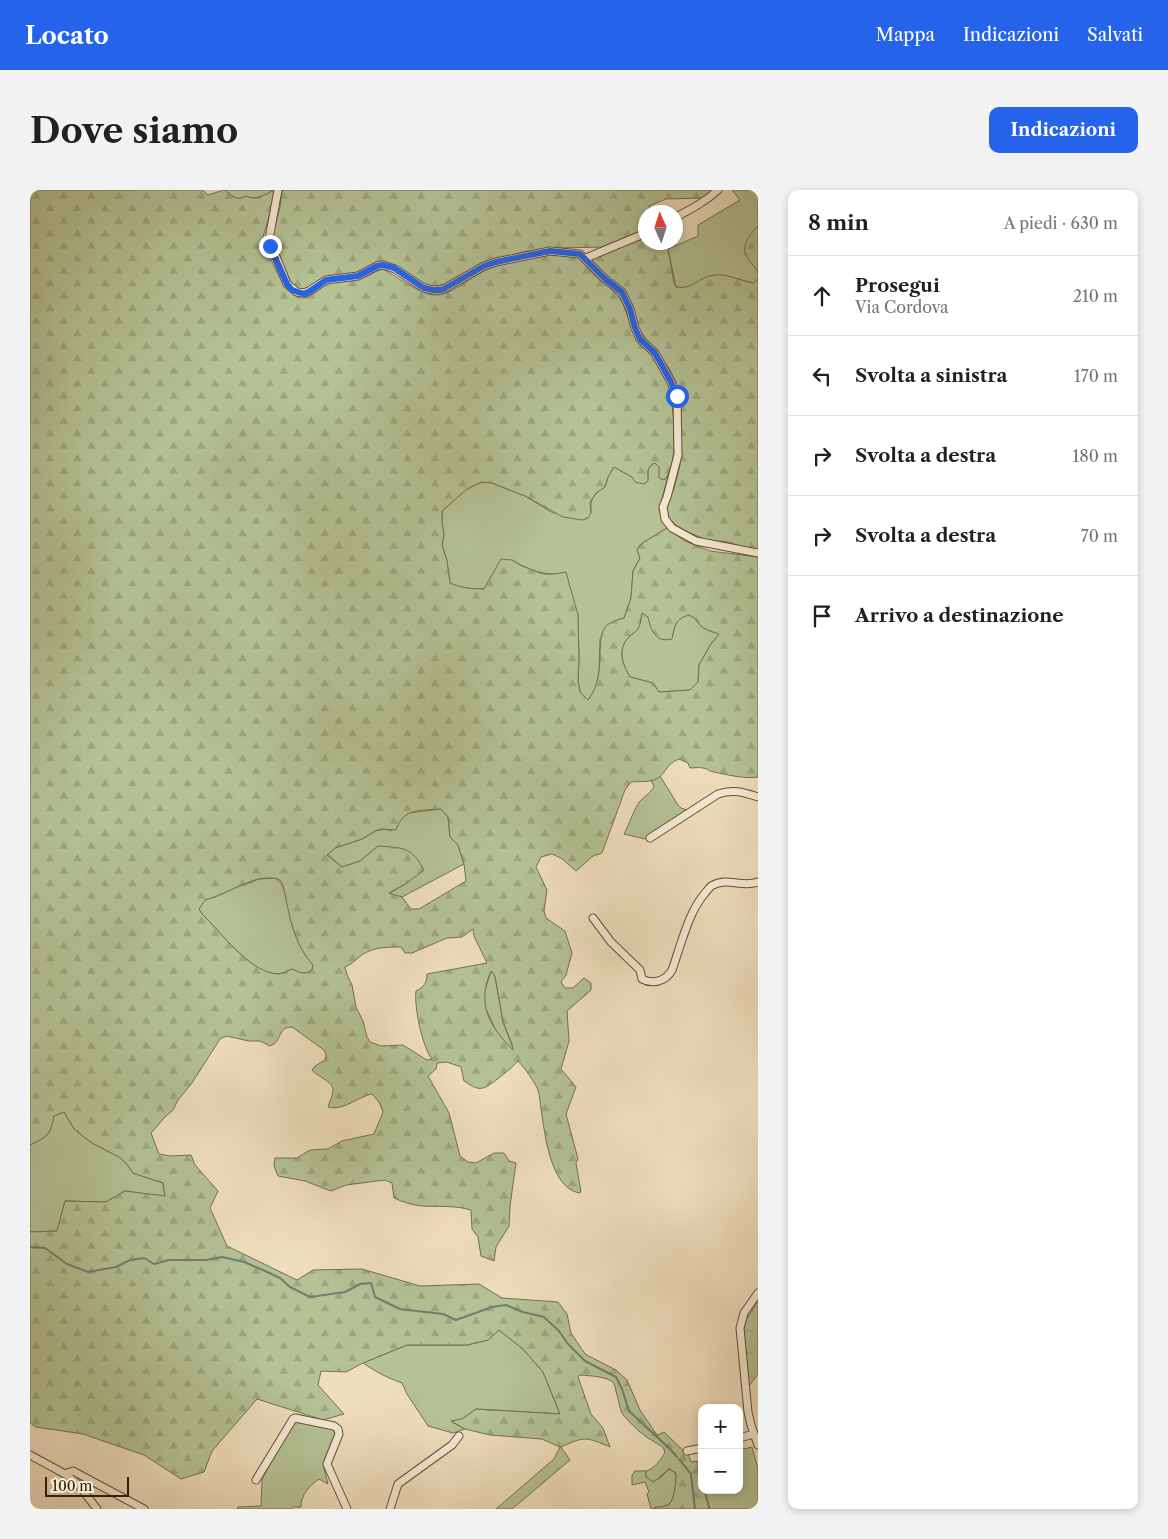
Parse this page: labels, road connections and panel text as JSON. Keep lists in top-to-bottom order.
{
  "scale_bar": "100 m",
  "north": "top",
  "page": {
    "header": "Locato",
    "nav": ["Mappa", "Indicazioni", "Salvati"],
    "buttons": "Indicazioni",
    "title": "Dove siamo",
    "heading": ["8 min", "A piedi · 630 m"],
    "list": [
      ["Prosegui", "Via Cordova", "210 m"],
      ["Svolta a sinistra", "170 m"],
      ["Svolta a destra", "180 m"],
      ["Svolta a destra", "70 m"],
      "Arrivo a destinazione"
    ],
    "map_buttons": ["+", "−"],
    "scale": "100 m"
  }
}
